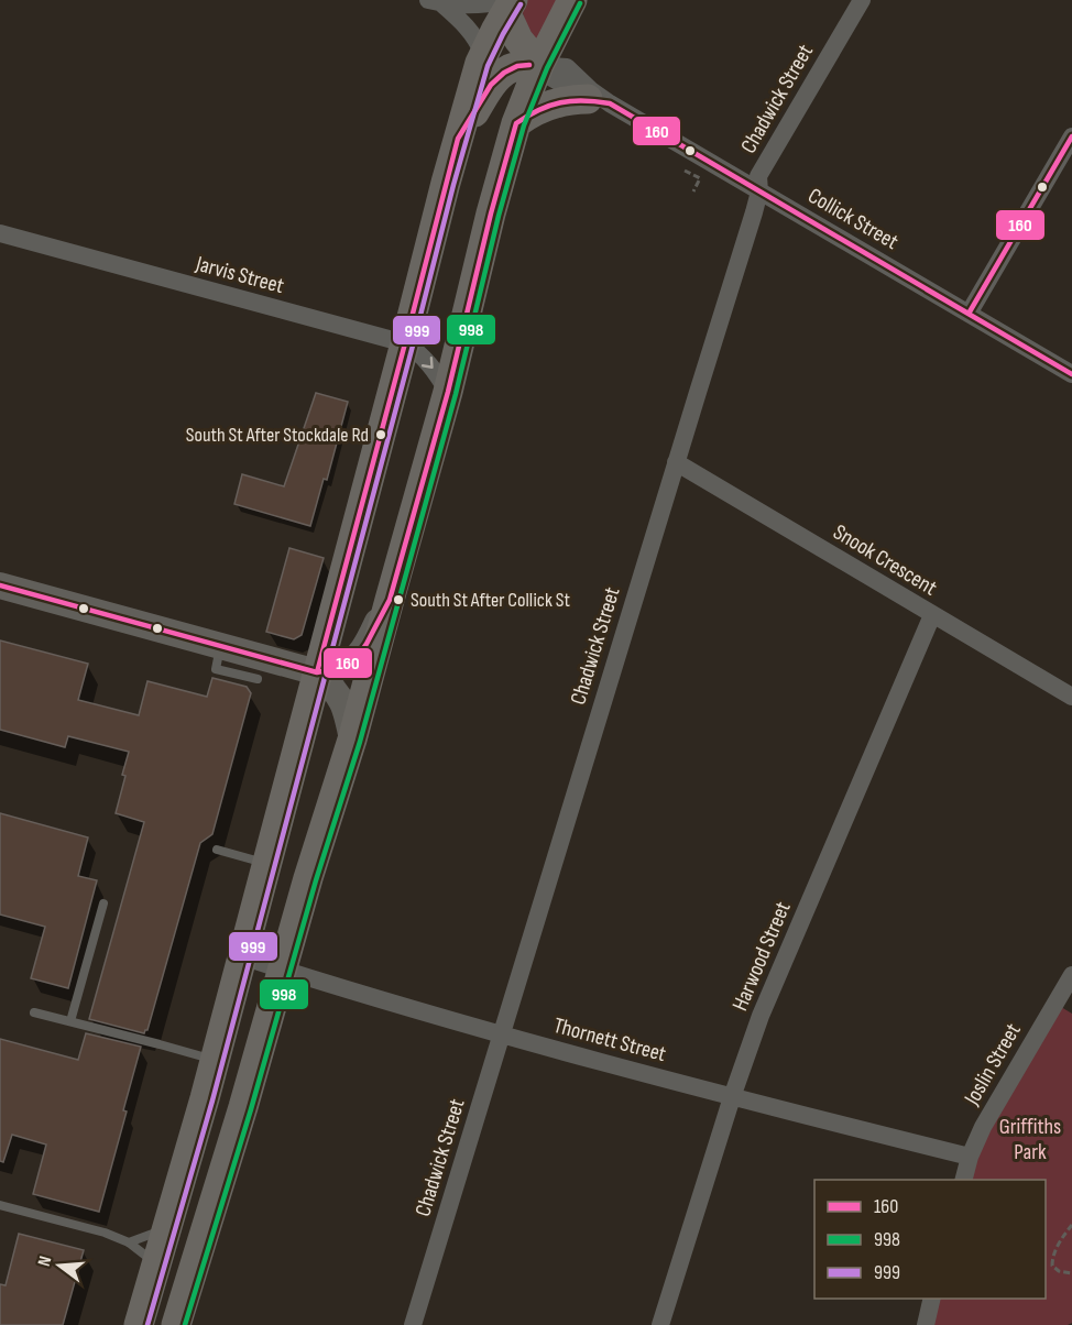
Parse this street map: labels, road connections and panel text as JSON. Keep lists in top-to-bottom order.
{
  "streets": {
    "street": [
      "Chadwick Street",
      "Collick Street",
      "Jarvis Street",
      "Snook Crescent",
      "Harwood Street",
      "Thornett Street",
      "Joslin Street"
    ]
  },
  "crossings": [
    ["Chadwick Street", "Collick Street"],
    ["Chadwick Street", "Snook Crescent"],
    ["Chadwick Street", "Thornett Street"],
    ["Snook Crescent", "Harwood Street"],
    ["Harwood Street", "Thornett Street"],
    ["Thornett Street", "Joslin Street"]
  ],
  "parks": ["Griffiths Park"],
  "places": ["South St After Stockdale Rd", "South St After Collick St"],
  "lines": ["transit line 998", "transit line 999", "transit line 160"],
  "legend": ["160", "998", "999"],
  "north": "left"
}
